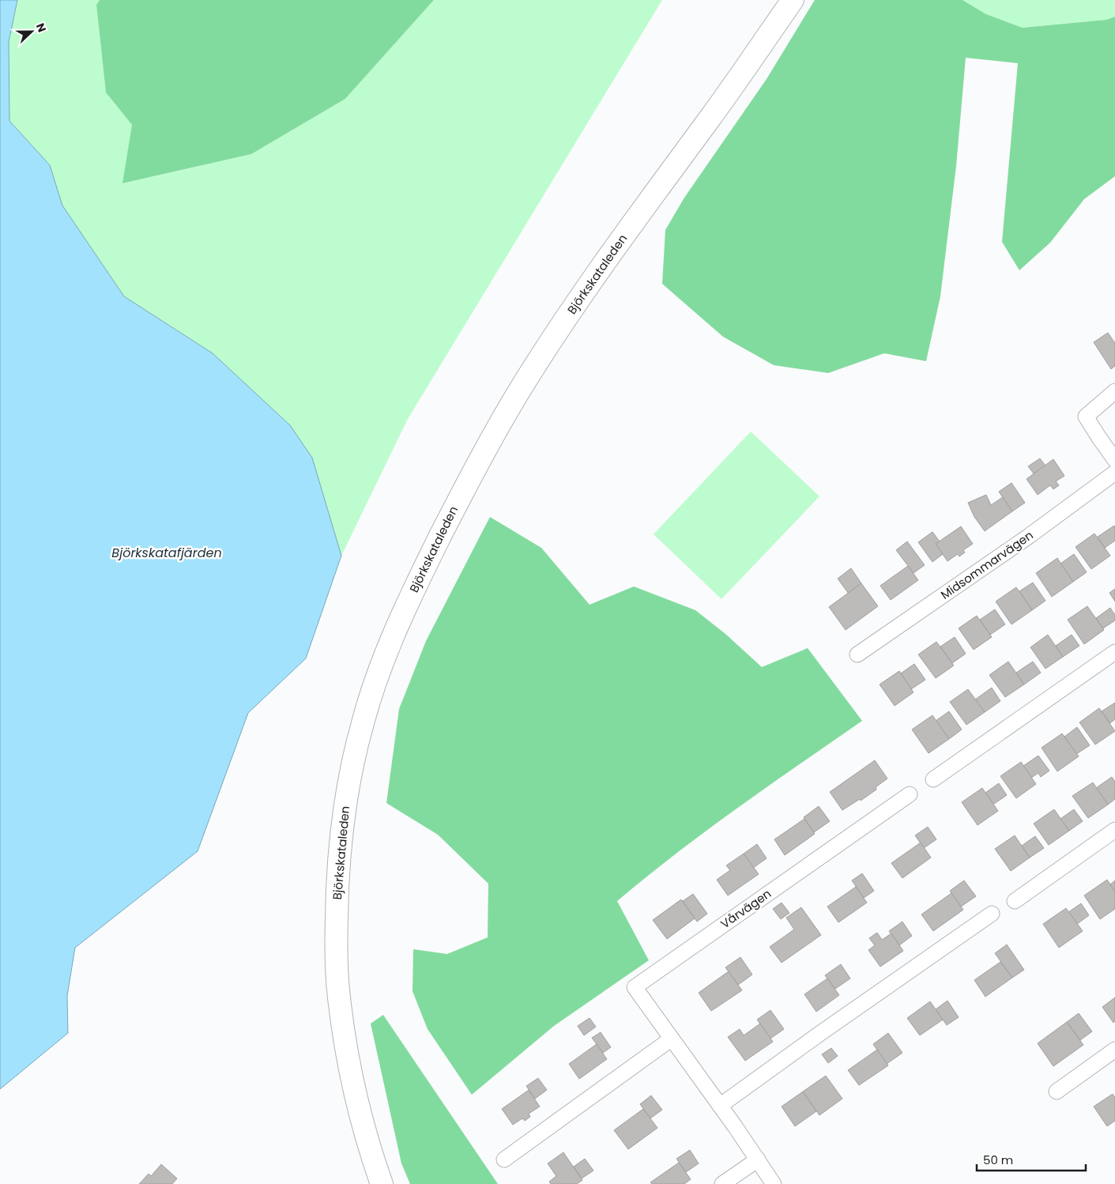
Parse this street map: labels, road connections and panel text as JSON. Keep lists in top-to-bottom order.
{
  "streets": {
    "main road": ["Björkskataleden"],
    "street": ["Midsommarvägen", "Vårvägen"]
  },
  "water": ["Björkskatafjärden"],
  "scale_bar": "50 m",
  "north": "right"
}
